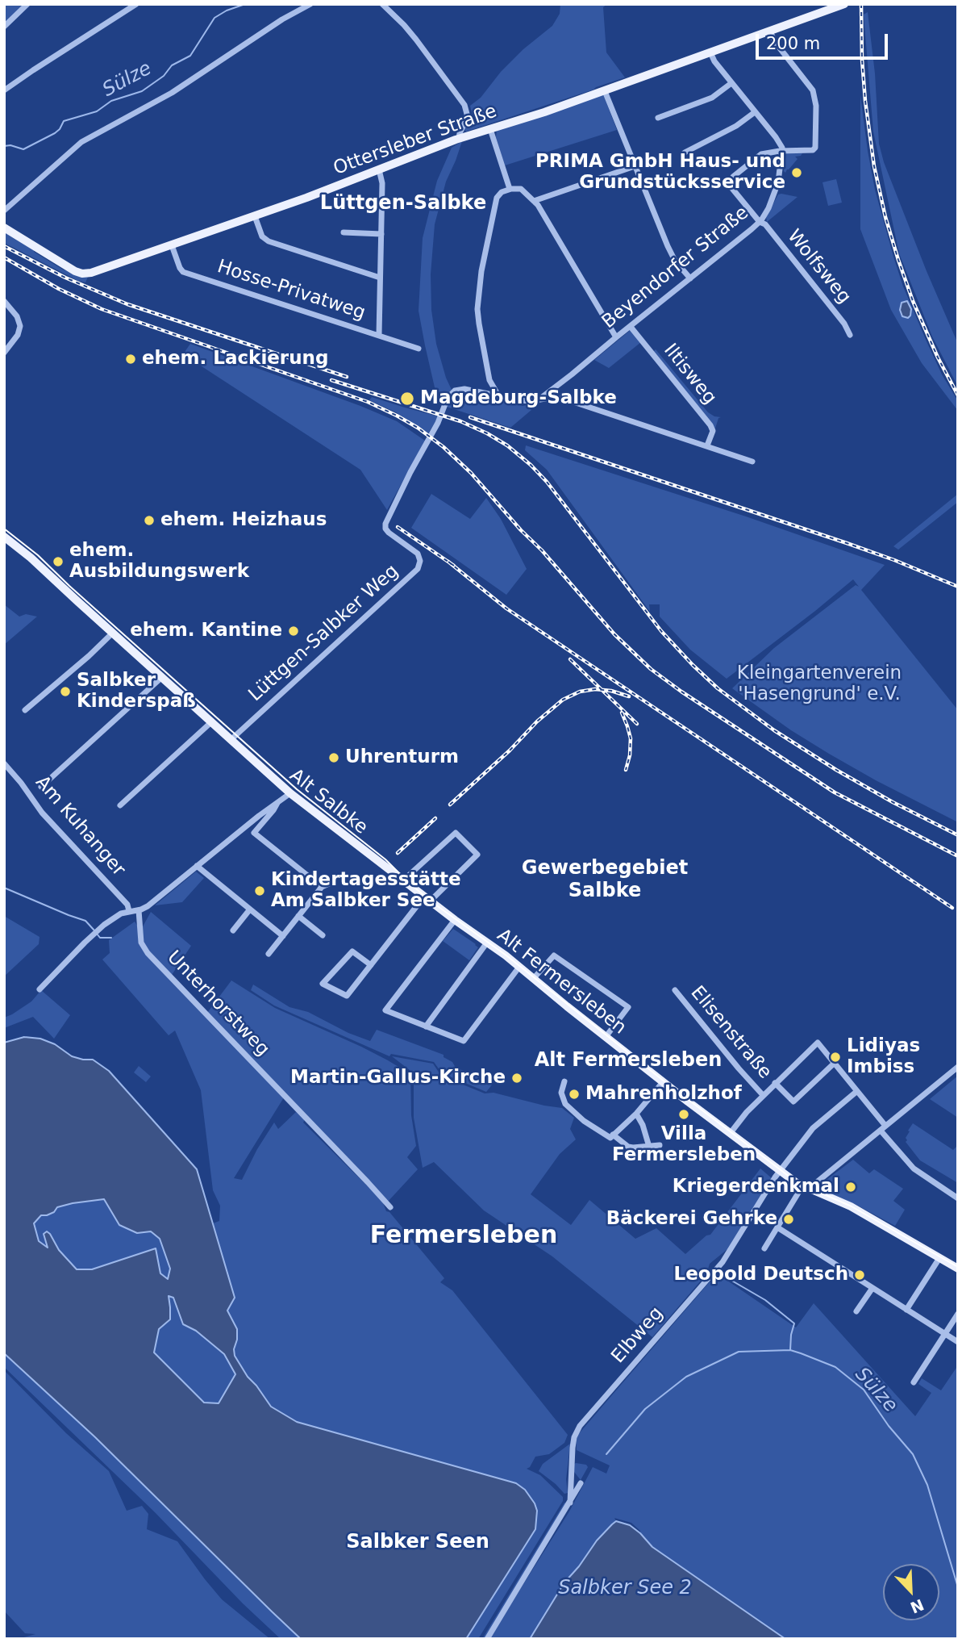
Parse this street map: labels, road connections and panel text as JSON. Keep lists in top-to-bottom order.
{
  "streets": {
    "main road": ["Ottersleber Straße", "Alt Salbke", "Alt Fermersleben"],
    "street": [
      "Wolfsweg",
      "Beyendorfer Straße",
      "Hosse-Privatweg",
      "Iltisweg",
      "Lüttgen-Salbker Weg",
      "Am Kuhanger",
      "Unterhorstweg",
      "Elisenstraße",
      "Elbweg"
    ]
  },
  "crossings": [
    ["Ottersleber Straße", "Hosse-Privatweg"],
    ["Wolfsweg", "Beyendorfer Straße"],
    ["Beyendorfer Straße", "Iltisweg"],
    ["Beyendorfer Straße", "Lüttgen-Salbker Weg"],
    ["Iltisweg", "Lüttgen-Salbker Weg"],
    ["Lüttgen-Salbker Weg", "Alt Salbke"],
    ["Alt Salbke", "Alt Fermersleben"],
    ["Alt Fermersleben", "Elbweg"]
  ],
  "districts": [
    "Lüttgen-Salbke",
    "Gewerbegebiet Salbke",
    "Alt Fermersleben",
    "Fermersleben",
    "Salbker Seen"
  ],
  "water": ["Sülze", "Salbker See 2"],
  "parks": ["Kleingartenverein 'Hasengrund' e.V."],
  "places": [
    "PRIMA GmbH Haus- und Grundstücksservice",
    "ehem. Lackierung",
    "Magdeburg-Salbke",
    "ehem. Heizhaus",
    "ehem. Ausbildungswerk",
    "ehem. Kantine",
    "Salbker Kinderspaß",
    "Uhrenturm",
    "Kindertagesstätte Am Salbker See",
    "Lidiyas Imbiss",
    "Martin-Gallus-Kirche",
    "Mahrenholzhof",
    "Villa Fermersleben",
    "Kriegerdenkmal",
    "Bäckerei Gehrke",
    "Leopold Deutsch"
  ],
  "scale_bar": "200 m",
  "north": "bottom right"
}
